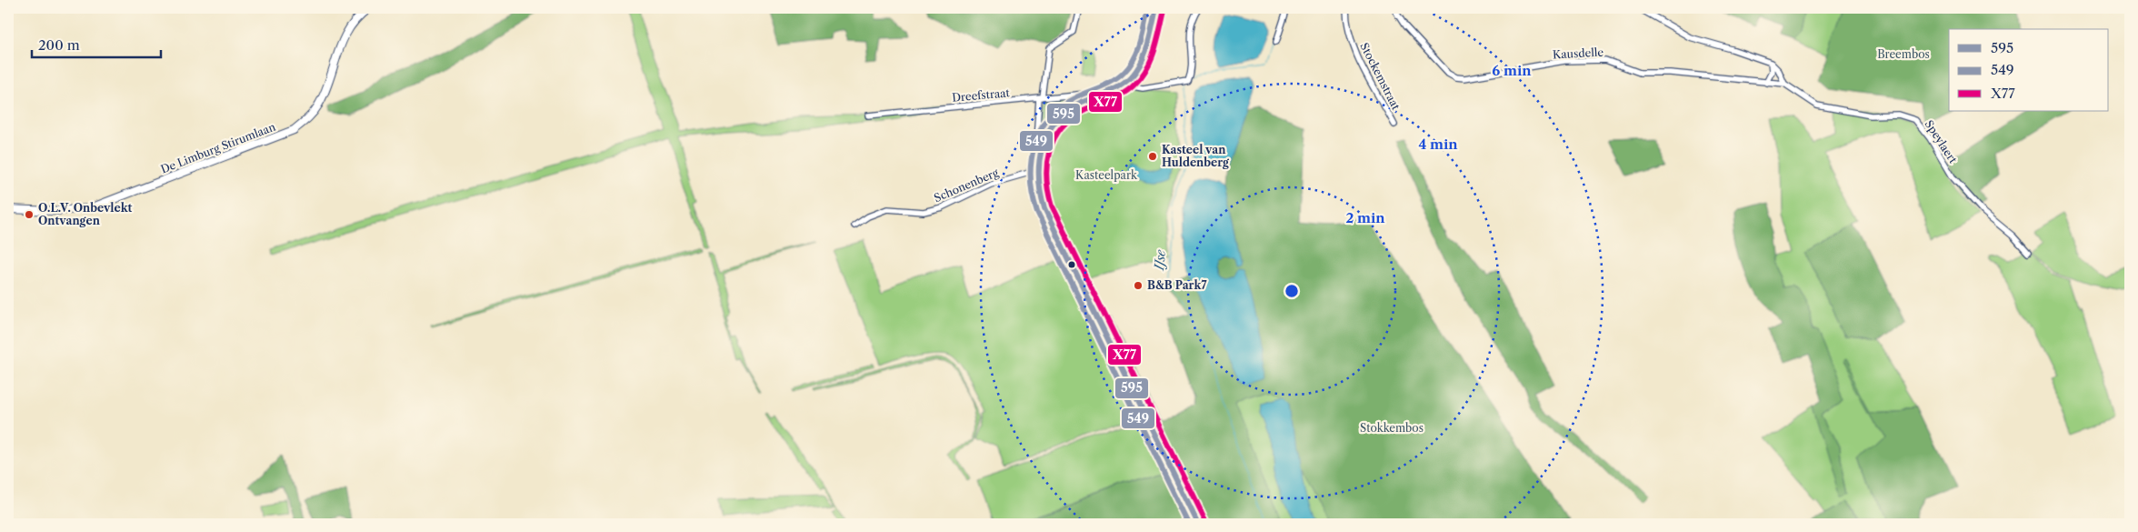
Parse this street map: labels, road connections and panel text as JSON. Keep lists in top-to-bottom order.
{
  "streets": {
    "main road": ["De Limburg Stirumlaan"],
    "street": [
      "Kausdelle",
      "Stockemstraat",
      "Dreefstraat",
      "Speylaert",
      "Schonenberg"
    ]
  },
  "water": ["IJse"],
  "parks": ["Breembos", "Kasteelpark", "Stokkembos"],
  "places": ["Kasteel van Huldenberg", "O.L.V. Onbevlekt Ontvangen", "B&B Park7"],
  "lines": ["transit line 595", "transit line 549", "transit line X77"],
  "legend": ["595", "549", "X77"],
  "scale_bar": "200 m",
  "rings": ["6 min", "4 min", "2 min"]
}
